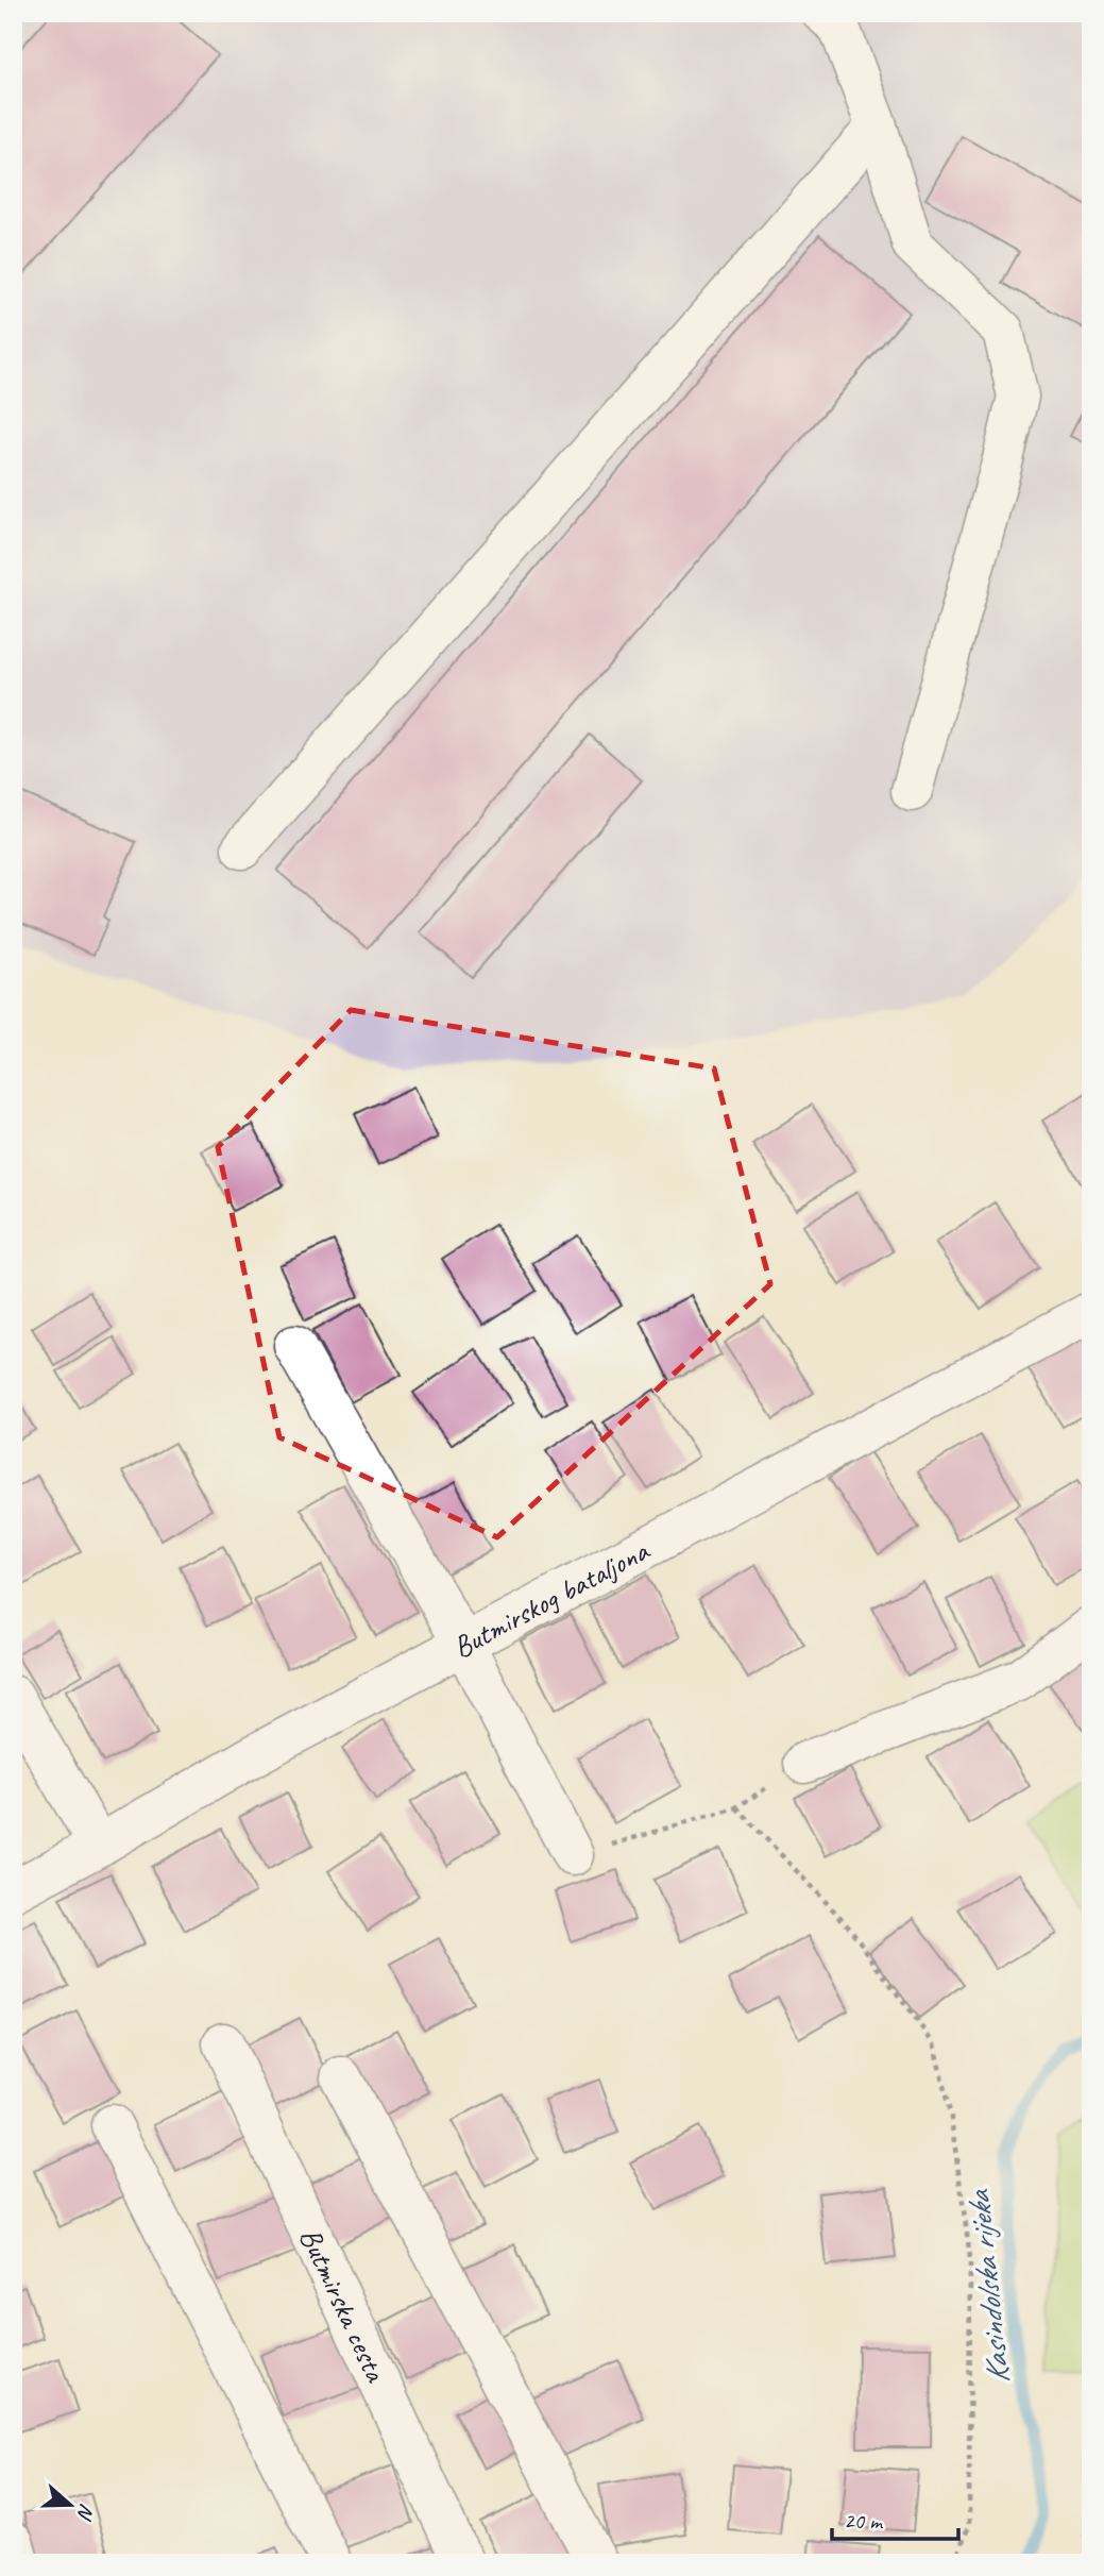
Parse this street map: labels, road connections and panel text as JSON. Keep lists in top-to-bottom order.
{
  "streets": {
    "street": ["Butmirskog bataljona", "Butmirska cesta"]
  },
  "water": ["Kasindolska rijeka"],
  "scale_bar": "20 m",
  "north": "right"
}
